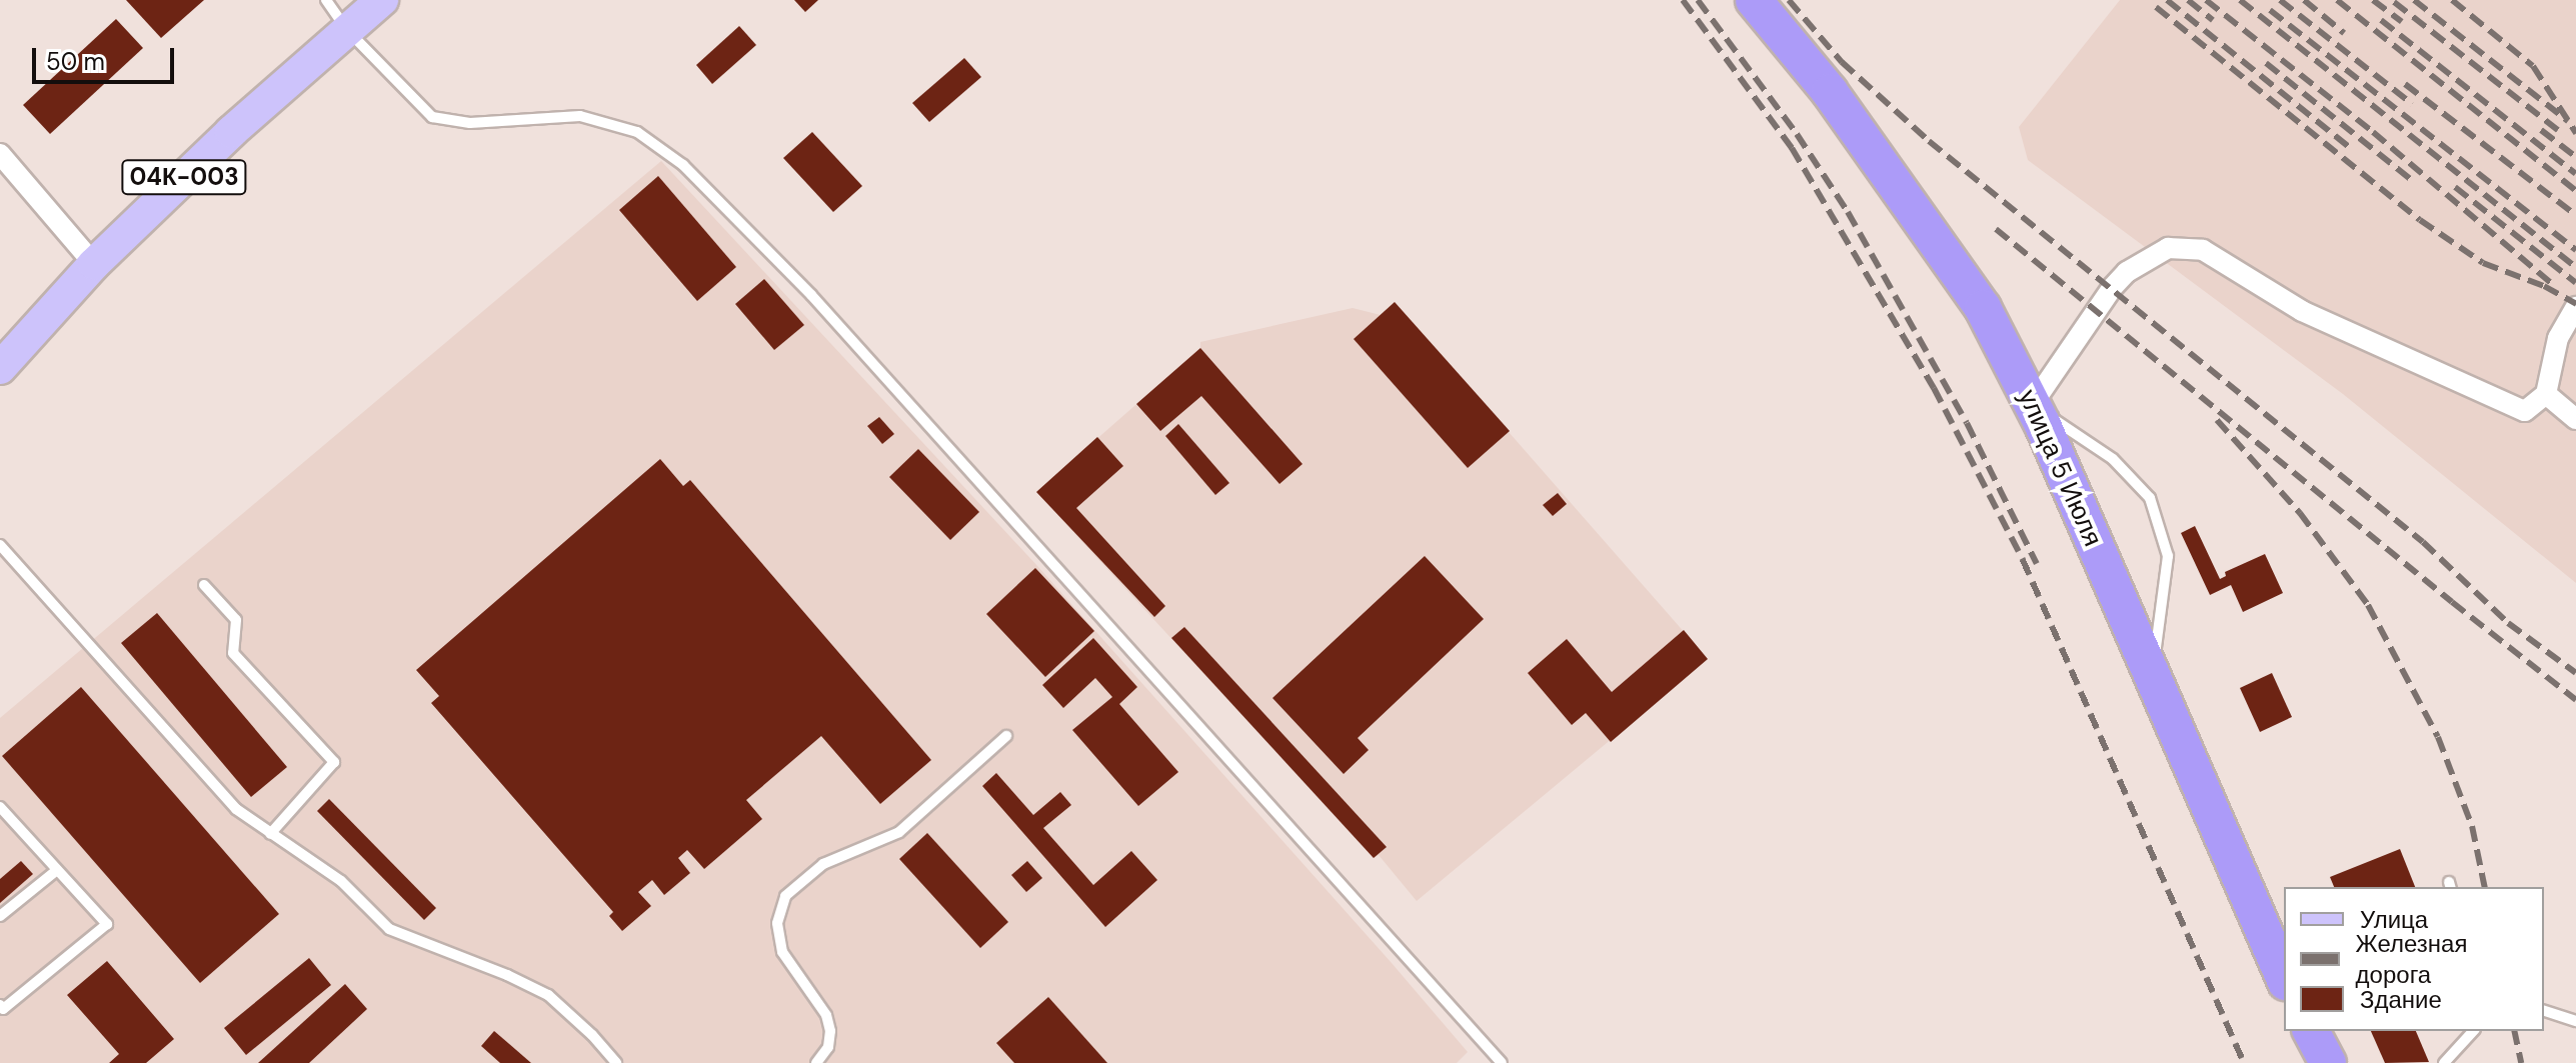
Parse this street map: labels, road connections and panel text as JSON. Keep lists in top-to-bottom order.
{
  "streets": {
    "highway": ["улица 5 Июля"],
    "main road": ["04К-003"]
  },
  "legend": ["Улица", "Железная дорога", "Здание"],
  "scale_bar": "50 m"
}
